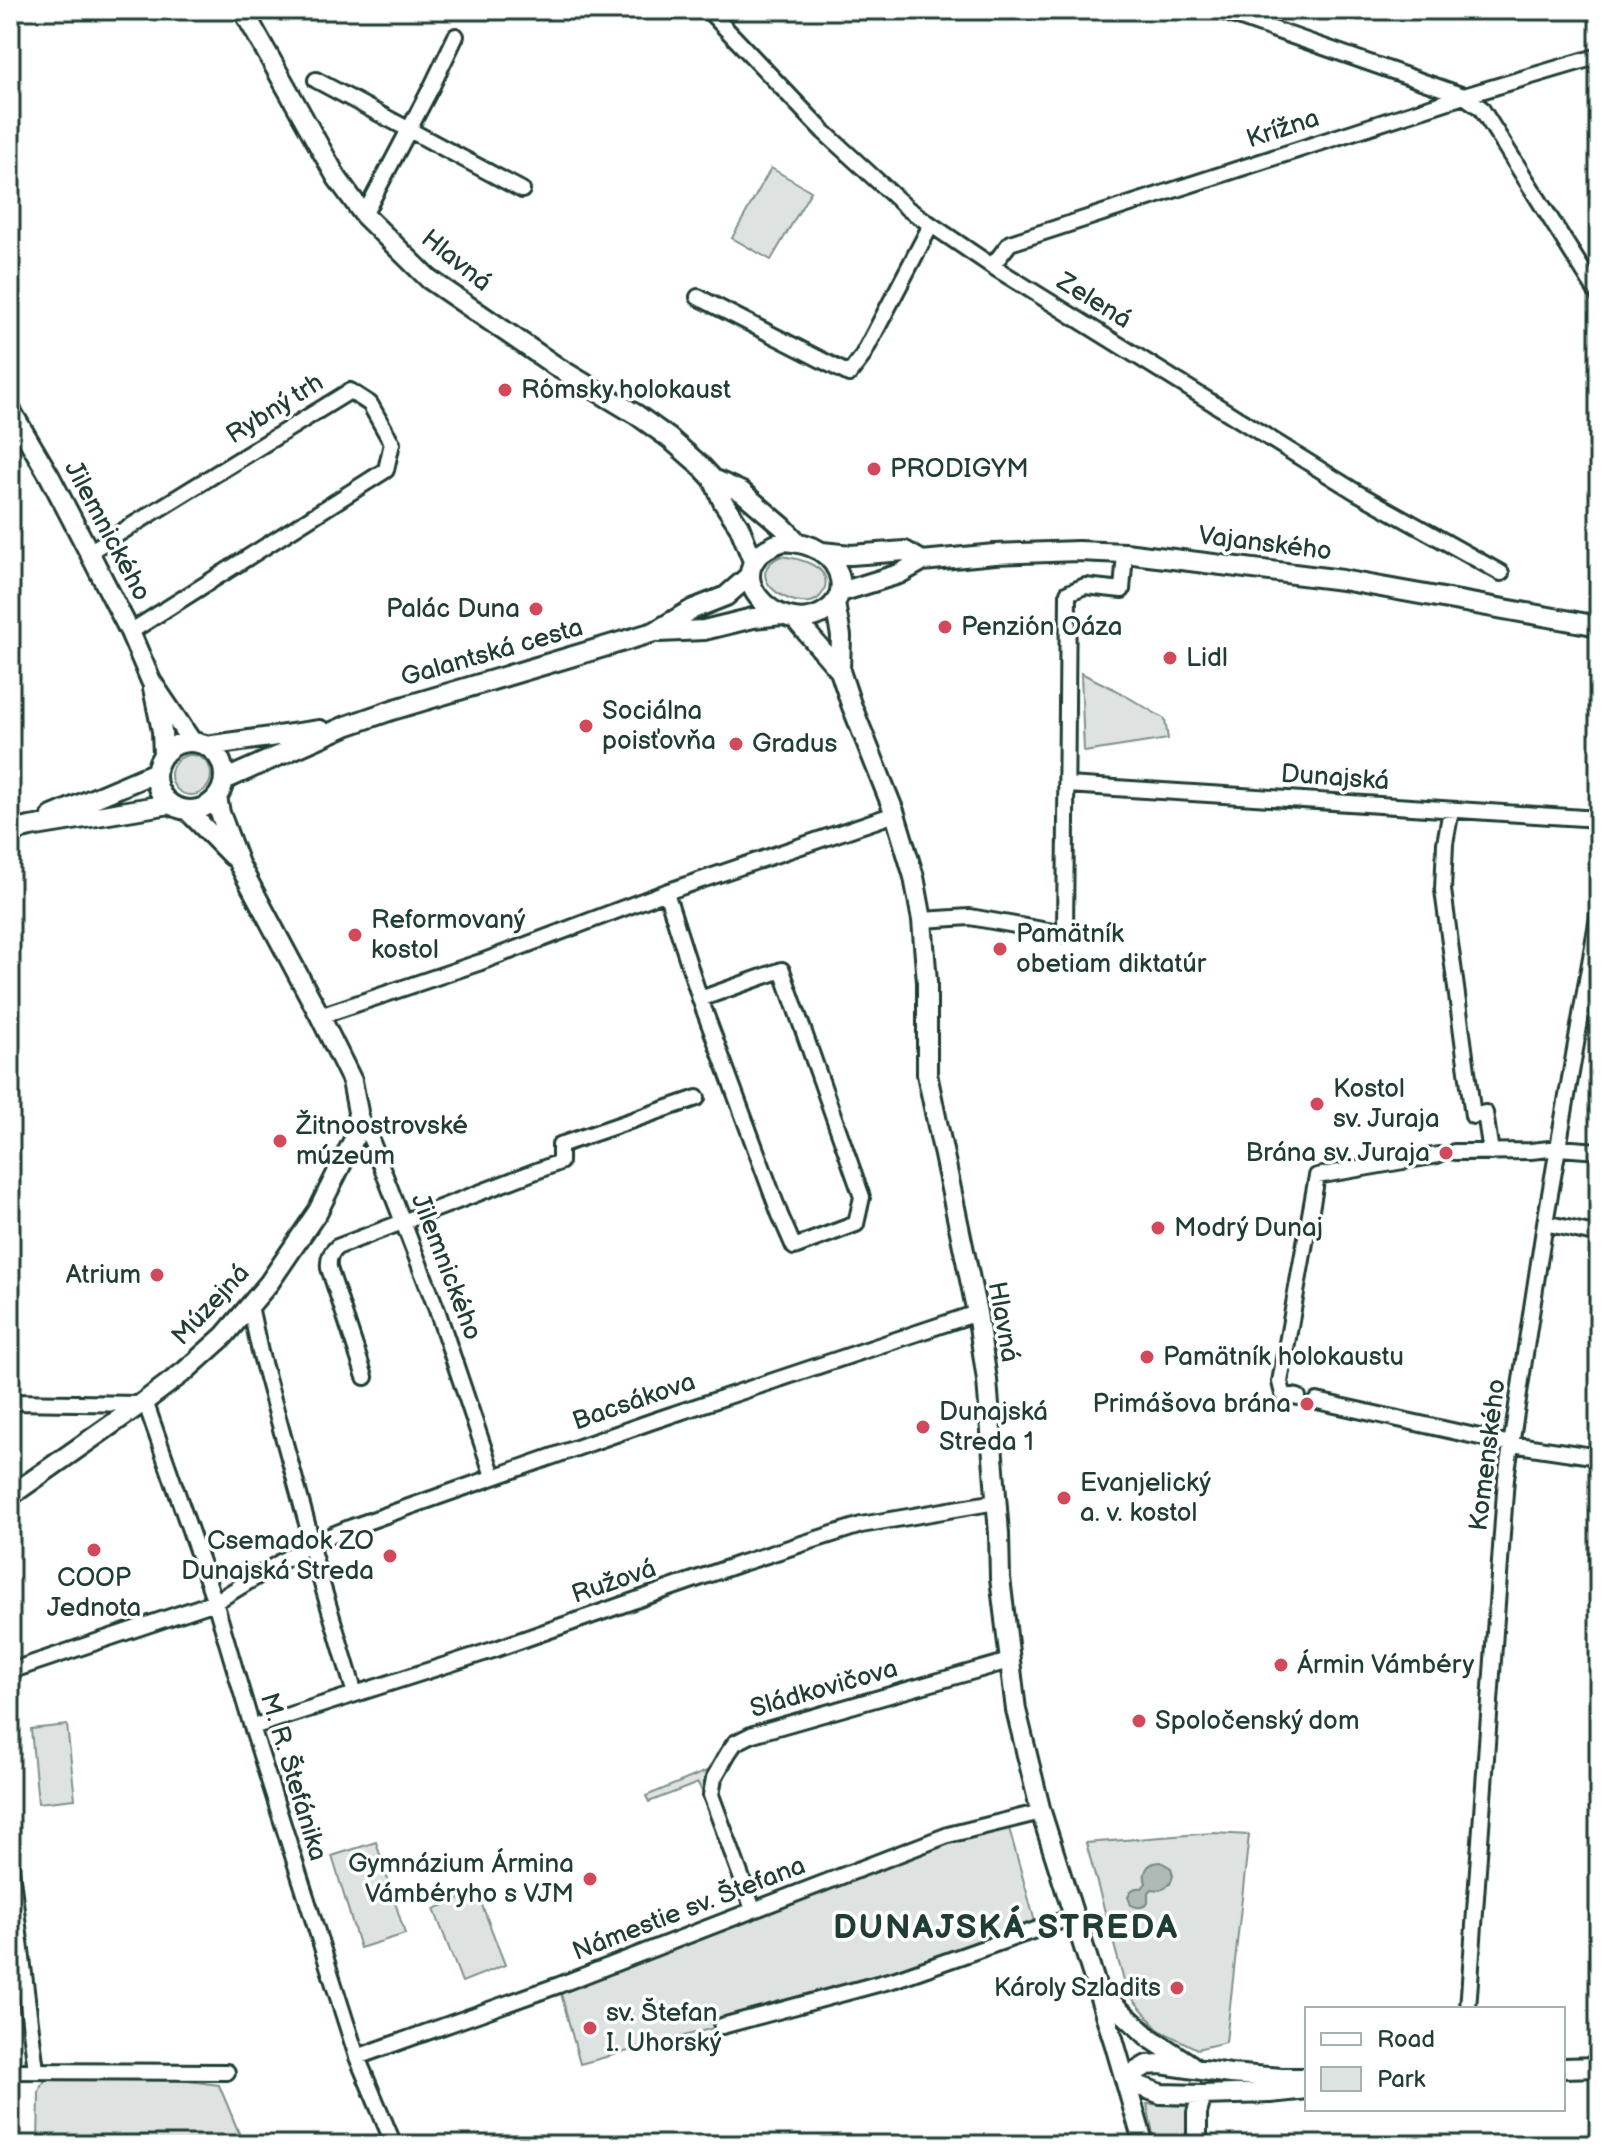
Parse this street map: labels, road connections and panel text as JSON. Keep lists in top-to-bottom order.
{
  "streets": {
    "main road": [
      "Hlavná",
      "Jilemnického",
      "Vajanského",
      "Galantská cesta",
      "Múzejná"
    ],
    "street": [
      "Krížna",
      "Zelená",
      "Rybný trh",
      "Dunajská",
      "Bacsákova",
      "Komenského",
      "Ružová",
      "Sládkovičova",
      "M. R. Štefánika",
      "Námestie sv. Štefana"
    ]
  },
  "crossings": [
    ["Krížna", "Zelená"],
    ["Hlavná", "Bacsákova"],
    ["Hlavná", "Ružová"],
    ["Hlavná", "Sládkovičova"],
    ["Hlavná", "Námestie sv. Štefana"],
    ["Rybný trh", "Jilemnického"],
    ["Jilemnického", "Galantská cesta"],
    ["Jilemnického", "Múzejná"],
    ["Jilemnického", "Bacsákova"],
    ["Múzejná", "M. R. Štefánika"],
    ["Bacsákova", "M. R. Štefánika"],
    ["Ružová", "M. R. Štefánika"],
    ["Sládkovičova", "Námestie sv. Štefana"],
    ["M. R. Štefánika", "Námestie sv. Štefana"]
  ],
  "districts": ["DUNAJSKÁ STREDA"],
  "places": [
    "Rómsky holokaust",
    "PRODIGYM",
    "Palác Duna",
    "Penzión Oáza",
    "Lidl",
    "Sociálna poisťovňa",
    "Gradus",
    "Reformovaný kostol",
    "Pamätník obetiam diktatúr",
    "Kostol sv. Juraja",
    "Žitnoostrovské múzeum",
    "Brána sv. Juraja",
    "Modrý Dunaj",
    "Atrium",
    "Pamätník holokaustu",
    "Primášova brána",
    "Dunajská Streda 1",
    "Evanjelický a. v. kostol",
    "COOP Jednota",
    "Csemadok ZO Dunajská Streda",
    "Ármin Vámbéry",
    "Spoločenský dom",
    "Gymnázium Ármina Vámbéryho s VJM",
    "Károly Szladits",
    "sv. Štefan I. Uhorský"
  ],
  "legend": ["Road", "Park"]
}
